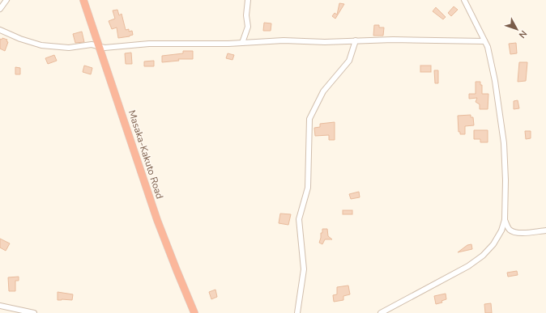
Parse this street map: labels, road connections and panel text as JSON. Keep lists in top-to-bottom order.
{
  "streets": {
    "highway": ["Masaka-Kakuto Road"]
  },
  "north": "bottom right"
}
